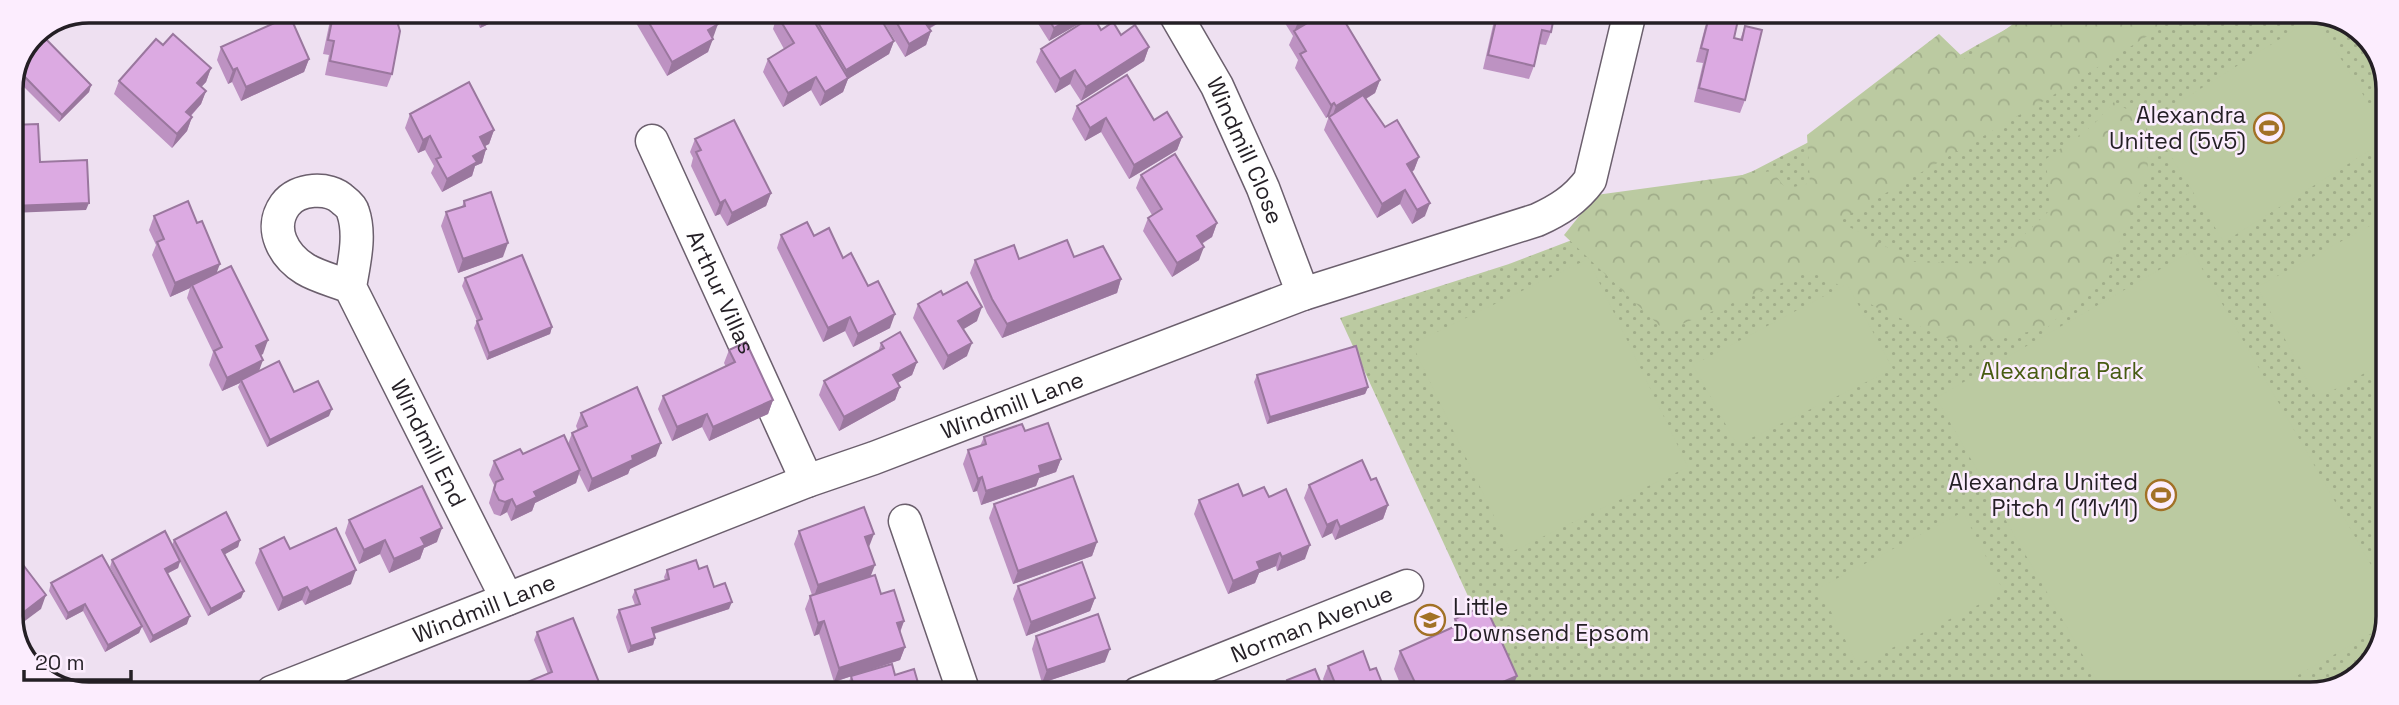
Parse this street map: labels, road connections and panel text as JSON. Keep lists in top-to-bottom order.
{
  "streets": {
    "street": [
      "Windmill Close",
      "Arthur Villas",
      "Windmill Lane",
      "Windmill End",
      "Norman Avenue"
    ]
  },
  "crossings": [
    ["Windmill Close", "Windmill Lane"],
    ["Arthur Villas", "Windmill Lane"],
    ["Windmill Lane", "Windmill End"]
  ],
  "parks": ["Alexandra Park"],
  "places": {
    "sports": ["Alexandra United (5v5)", "Alexandra United Pitch 1 (11v11)"],
    "school or university": ["Little Downsend Epsom"]
  },
  "scale_bar": "20 m"
}
